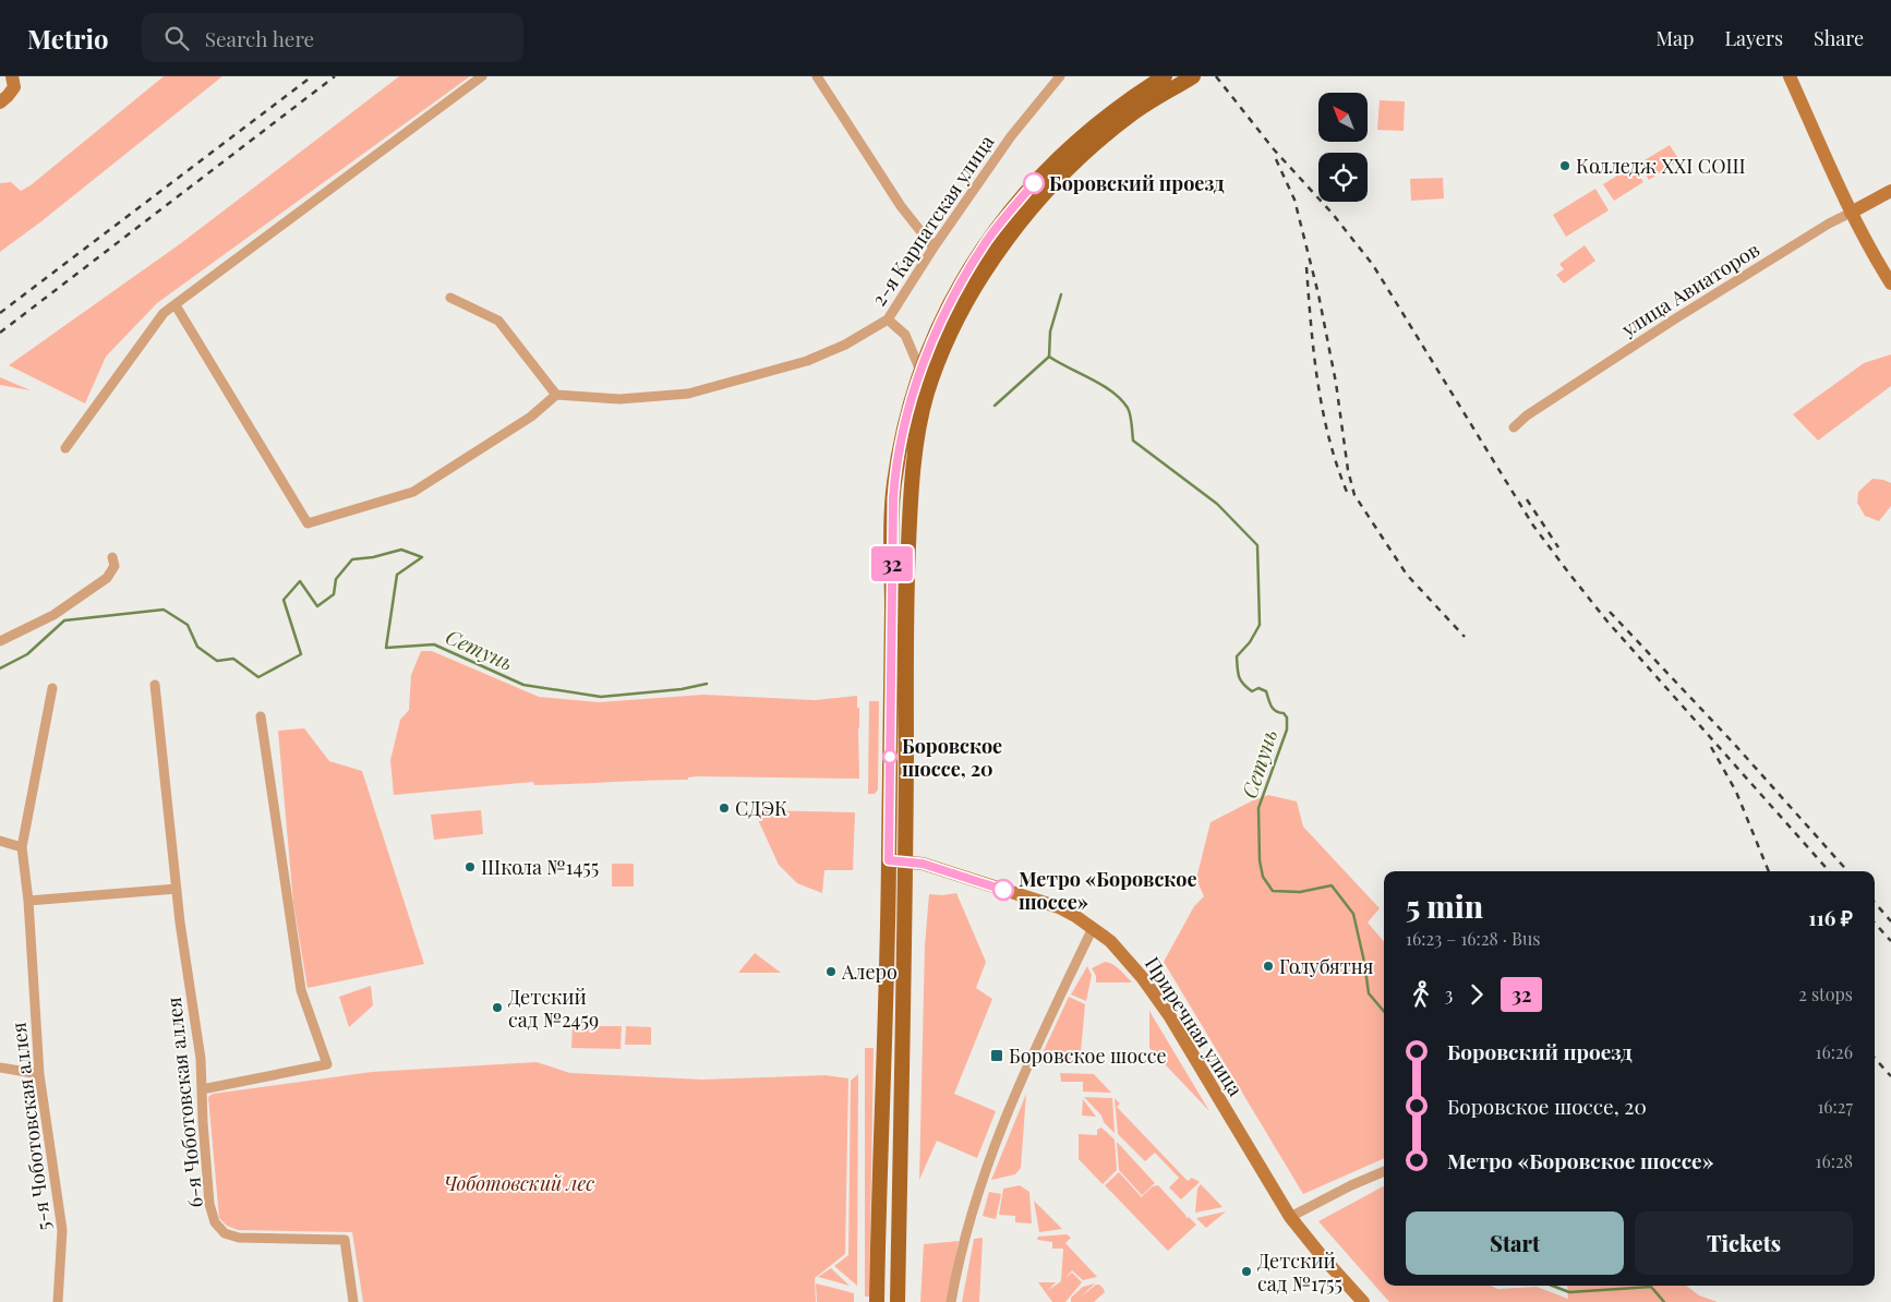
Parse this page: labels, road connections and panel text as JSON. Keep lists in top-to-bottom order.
{
  "streets": {
    "street": [
      "2-я Карпатская улица",
      "улица Авиаторов",
      "Приречная улица",
      "6-я Чоботовская аллея",
      "5-я Чоботовская аллея"
    ]
  },
  "water": ["Сетунь"],
  "parks": ["Чоботовский лес"],
  "places": {
    "other": [
      "Колледж XXI СОШ",
      "Боровский проезд",
      "Боровское шоссе, 20",
      "СДЭК",
      "Школа №1455",
      "Метро «Боровское шоссе»",
      "Голубятня",
      "Алеро",
      "Детский сад №2459",
      "Детский сад №1755"
    ],
    "transit": ["Боровское шоссе"]
  },
  "lines": ["bus line 32"],
  "north": "top left",
  "page": {
    "header": "Metrio",
    "search": "Search here",
    "nav": ["Map", "Layers", "Share"],
    "on_map": "32",
    "heading": ["5 min", "16:23 – 16:28 · Bus", "116 ₽"],
    "legs": ["3", "32", "2 stops"],
    "list": [
      {
        "name": "Боровский проезд",
        "value": "16:26"
      },
      {
        "name": "Боровское шоссе, 20",
        "value": "16:27"
      },
      {
        "name": "Метро «Боровское шоссе»",
        "value": "16:28"
      }
    ],
    "buttons": ["Start", "Tickets"]
  }
}
